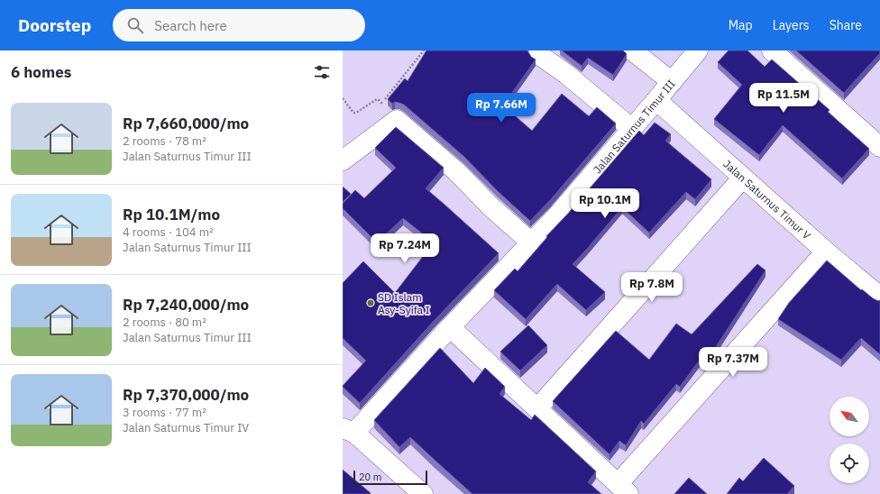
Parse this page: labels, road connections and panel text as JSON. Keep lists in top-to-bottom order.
{
  "streets": {
    "street": ["Jalan Saturnus Timur III", "Jalan Saturnus Timur V"]
  },
  "crossings": [
    ["Jalan Saturnus Timur III", "Jalan Saturnus Timur V"]
  ],
  "places": ["SD Islam Asy-Syifa I"],
  "scale_bar": "20 m",
  "north": "top left",
  "page": {
    "header": "Doorstep",
    "search": "Search here",
    "nav": ["Map", "Layers", "Share"],
    "heading": "6 homes",
    "price": [
      "Rp 11.5M",
      "Rp 7.66M",
      "Rp 10.1M",
      "Rp 7.24M",
      "Rp 7.8M",
      "Rp 7.37M"
    ],
    "list": [
      {
        "name": "Rp 7,660,000/mo",
        "note": "2 rooms · 78 m² · Jalan Saturnus Timur III"
      },
      {
        "name": "Rp 10.1M/mo",
        "note": "4 rooms · 104 m² · Jalan Saturnus Timur III"
      },
      {
        "name": "Rp 7,240,000/mo",
        "note": "2 rooms · 80 m² · Jalan Saturnus Timur III"
      },
      {
        "name": "Rp 7,370,000/mo",
        "note": "3 rooms · 77 m² · Jalan Saturnus Timur IV"
      }
    ],
    "scale": "20 m"
  }
}
